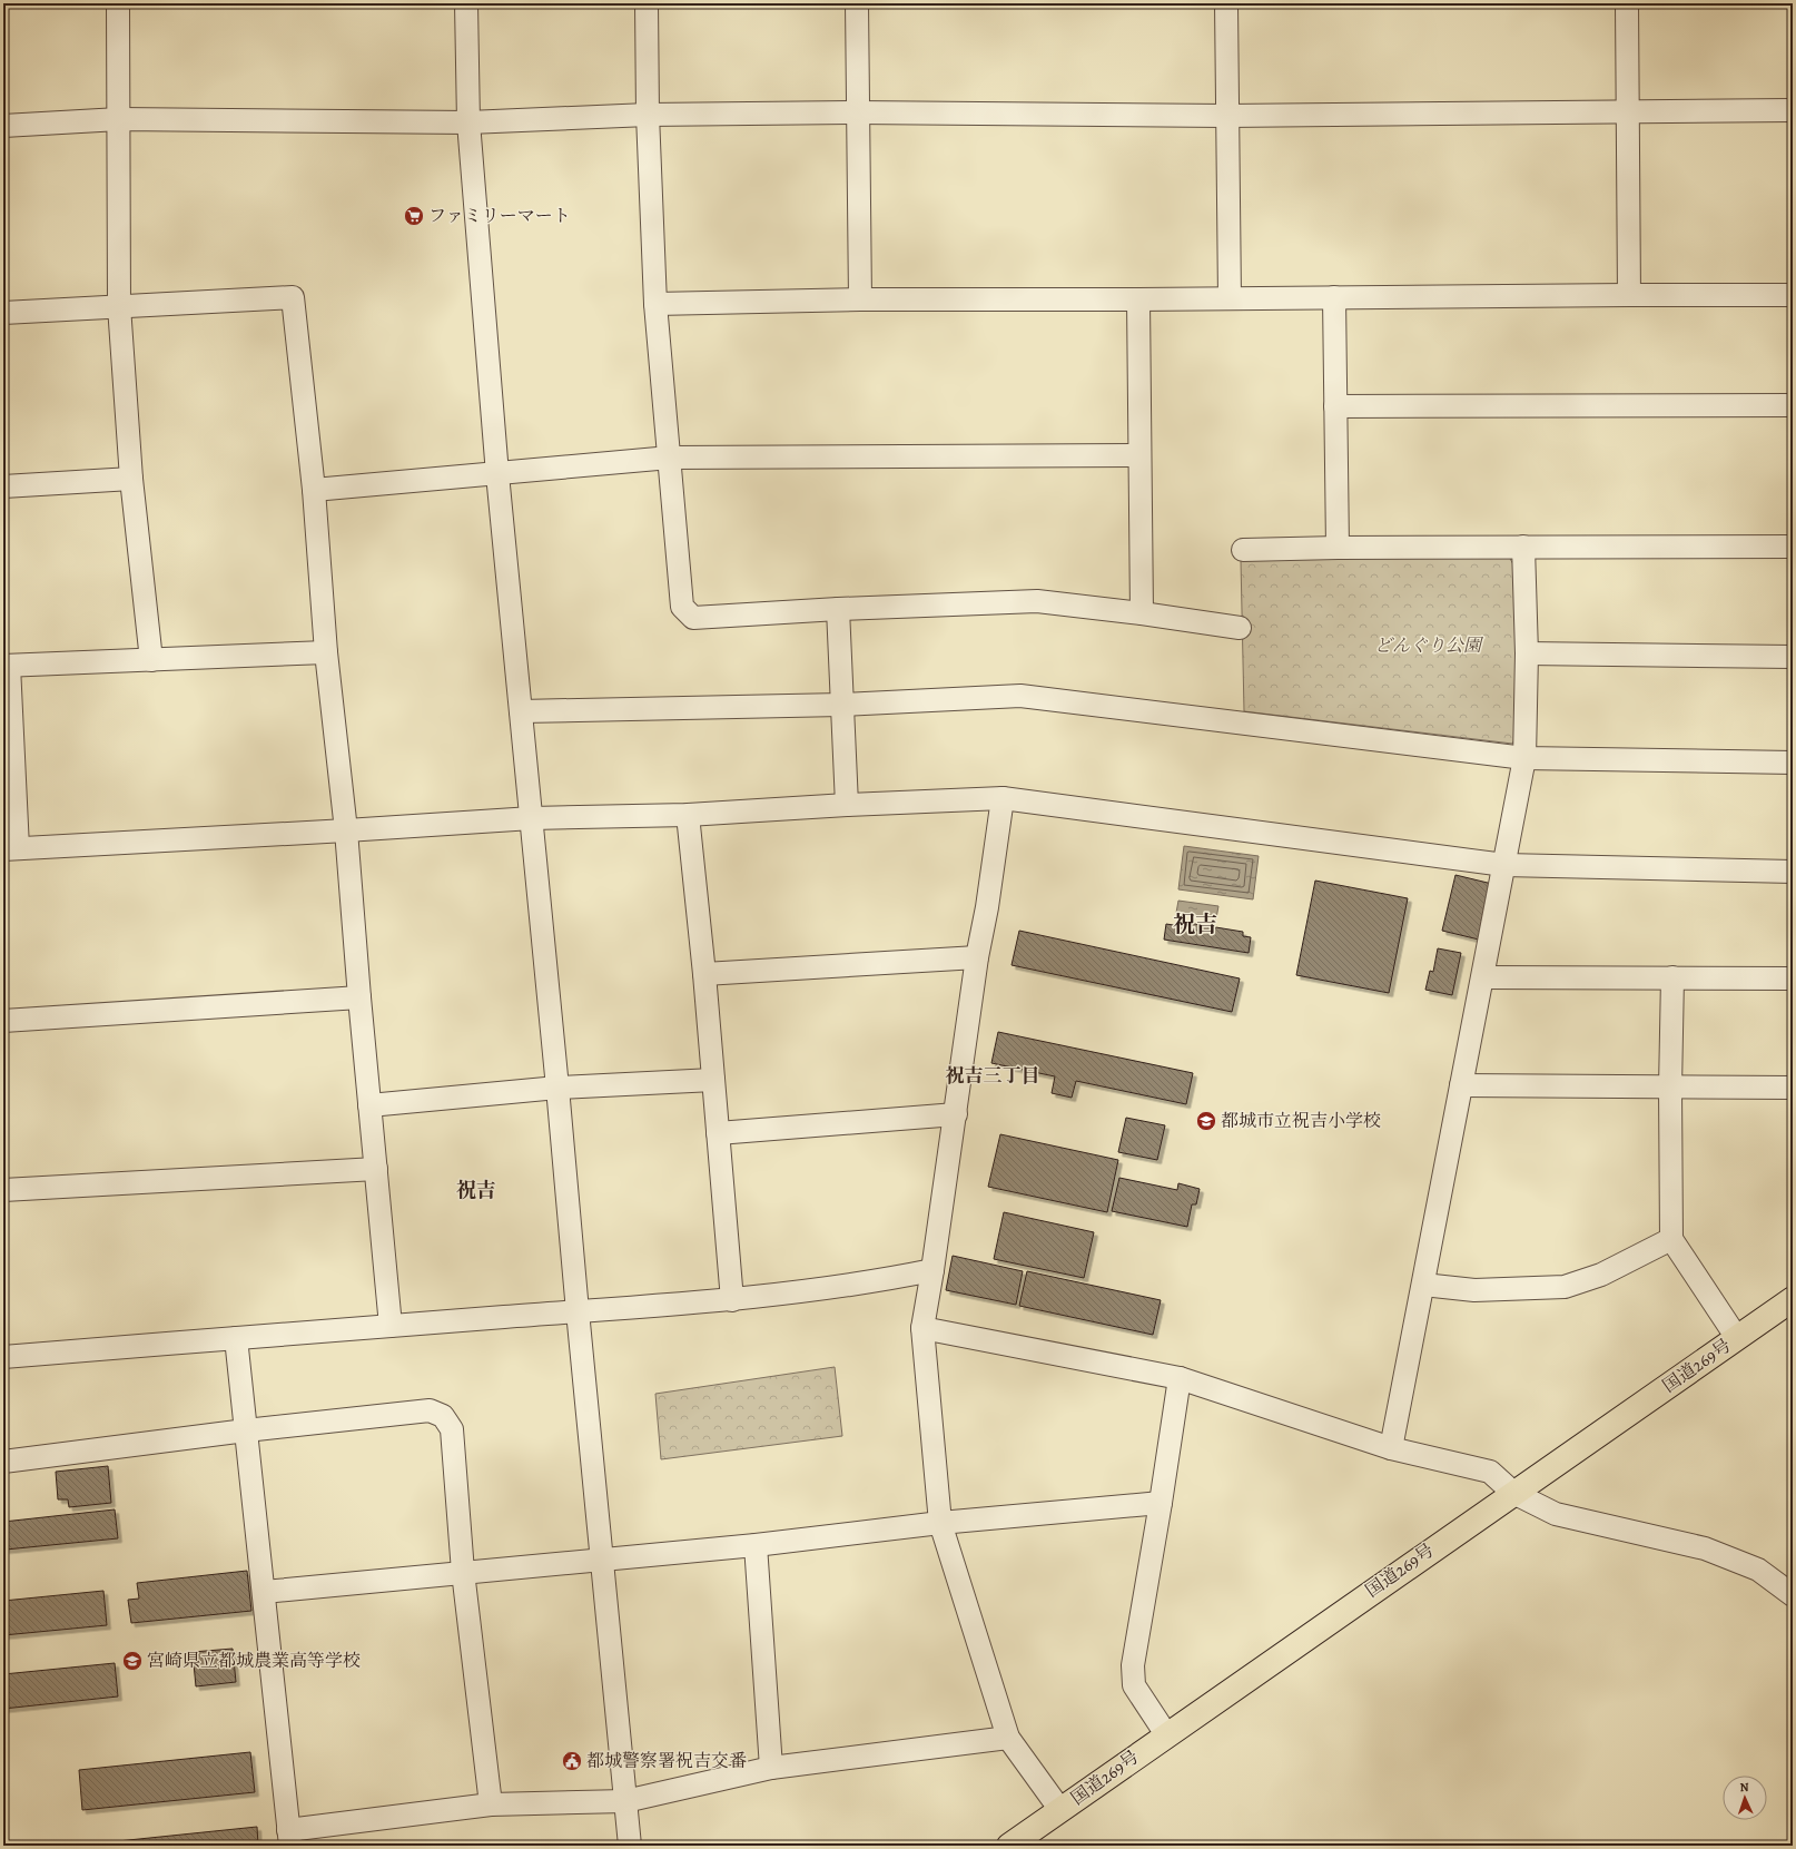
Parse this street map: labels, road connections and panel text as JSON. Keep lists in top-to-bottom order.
{
  "streets": {
    "highway": ["国道269号"]
  },
  "districts": ["祝吉", "祝吉三丁目", "祝吉"],
  "parks": ["どんぐり公園"],
  "places": {
    "supermarket": ["ファミリーマート"],
    "school or university": ["都城市立祝吉小学校", "宮崎県立都城農業高等学校"],
    "public building": ["都城警察署祝吉交番"]
  },
  "north": "top"
}
